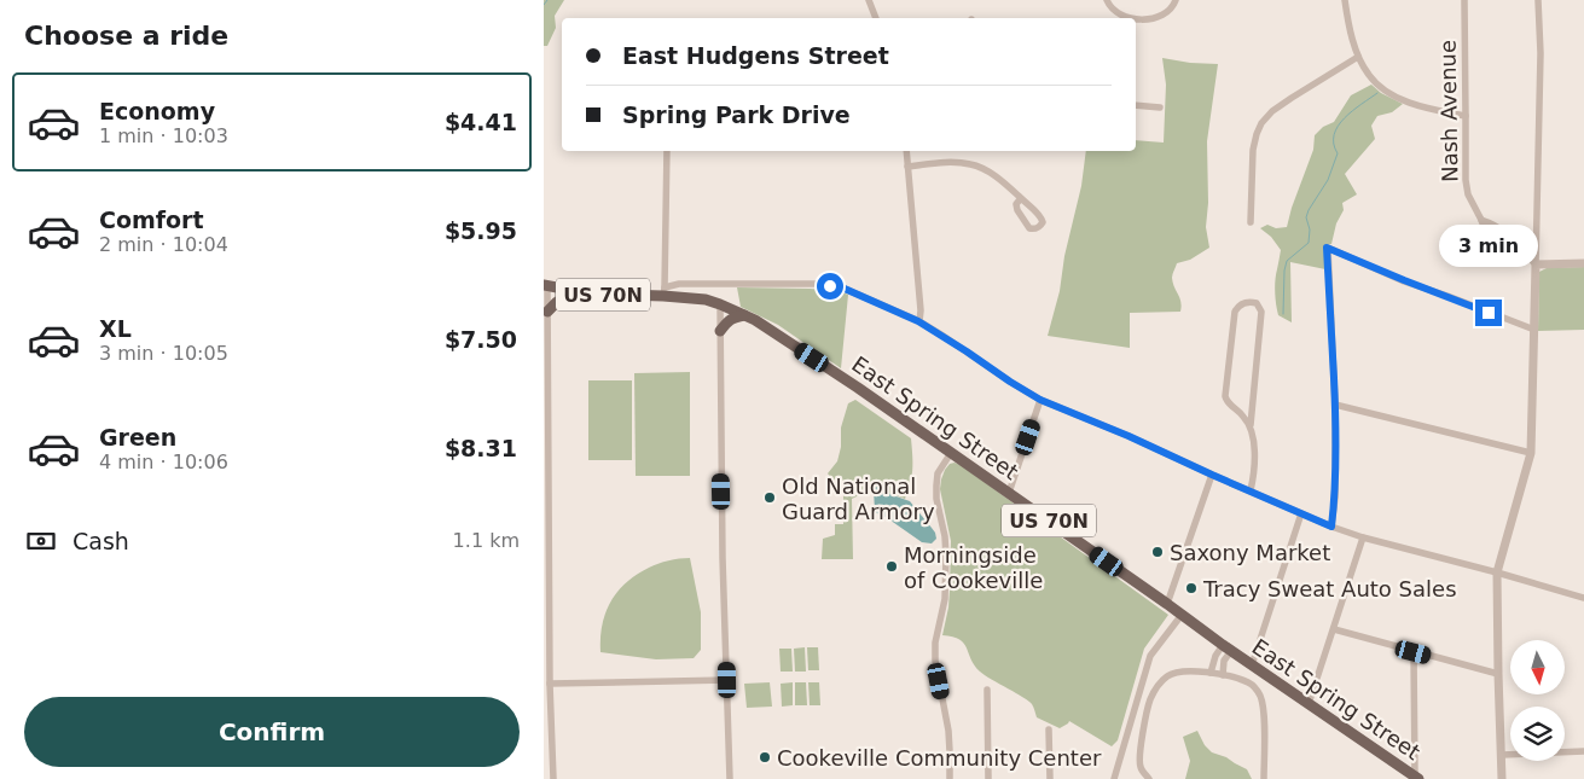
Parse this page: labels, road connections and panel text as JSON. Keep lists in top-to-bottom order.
{
  "streets": {
    "main road": ["US 70N", "East Spring Street"],
    "street": ["Nash Avenue"]
  },
  "places": [
    "Old National Guard Armory",
    "Saxony Market",
    "Morningside of Cookeville",
    "Tracy Sweat Auto Sales",
    "Cookeville Community Center"
  ],
  "north": "bottom",
  "page": {
    "heading": "Choose a ride",
    "banner": ["East Hudgens Street", "Spring Park Drive"],
    "list": [
      {
        "name": "Economy",
        "note": "1 min · 10:03",
        "value": "$4.41"
      },
      {
        "name": "Comfort",
        "note": "2 min · 10:04",
        "value": "$5.95"
      },
      {
        "name": "XL",
        "note": "3 min · 10:05",
        "value": "$7.50"
      },
      {
        "name": "Green",
        "note": "4 min · 10:06",
        "value": "$8.31"
      }
    ],
    "bubble": "3 min",
    "pay": ["Cash", "1.1 km"],
    "buttons": "Confirm"
  }
}
